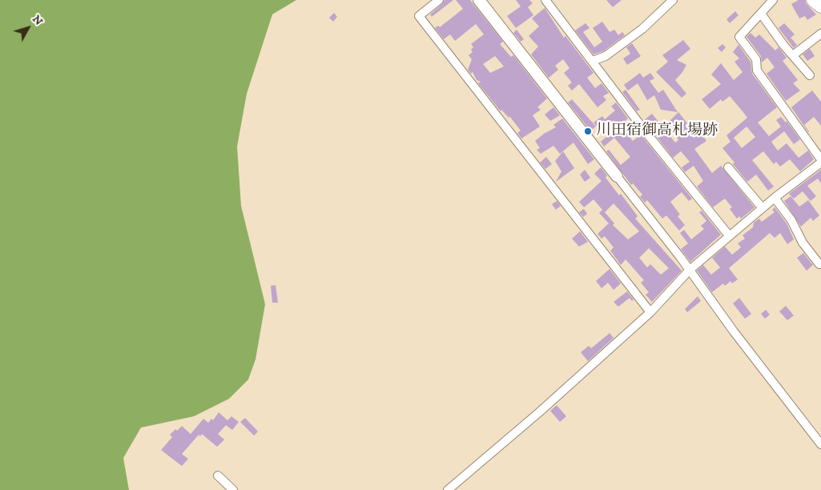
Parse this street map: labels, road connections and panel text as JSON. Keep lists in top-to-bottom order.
{
  "places": ["川田宿御高札場跡"],
  "north": "top right"
}
